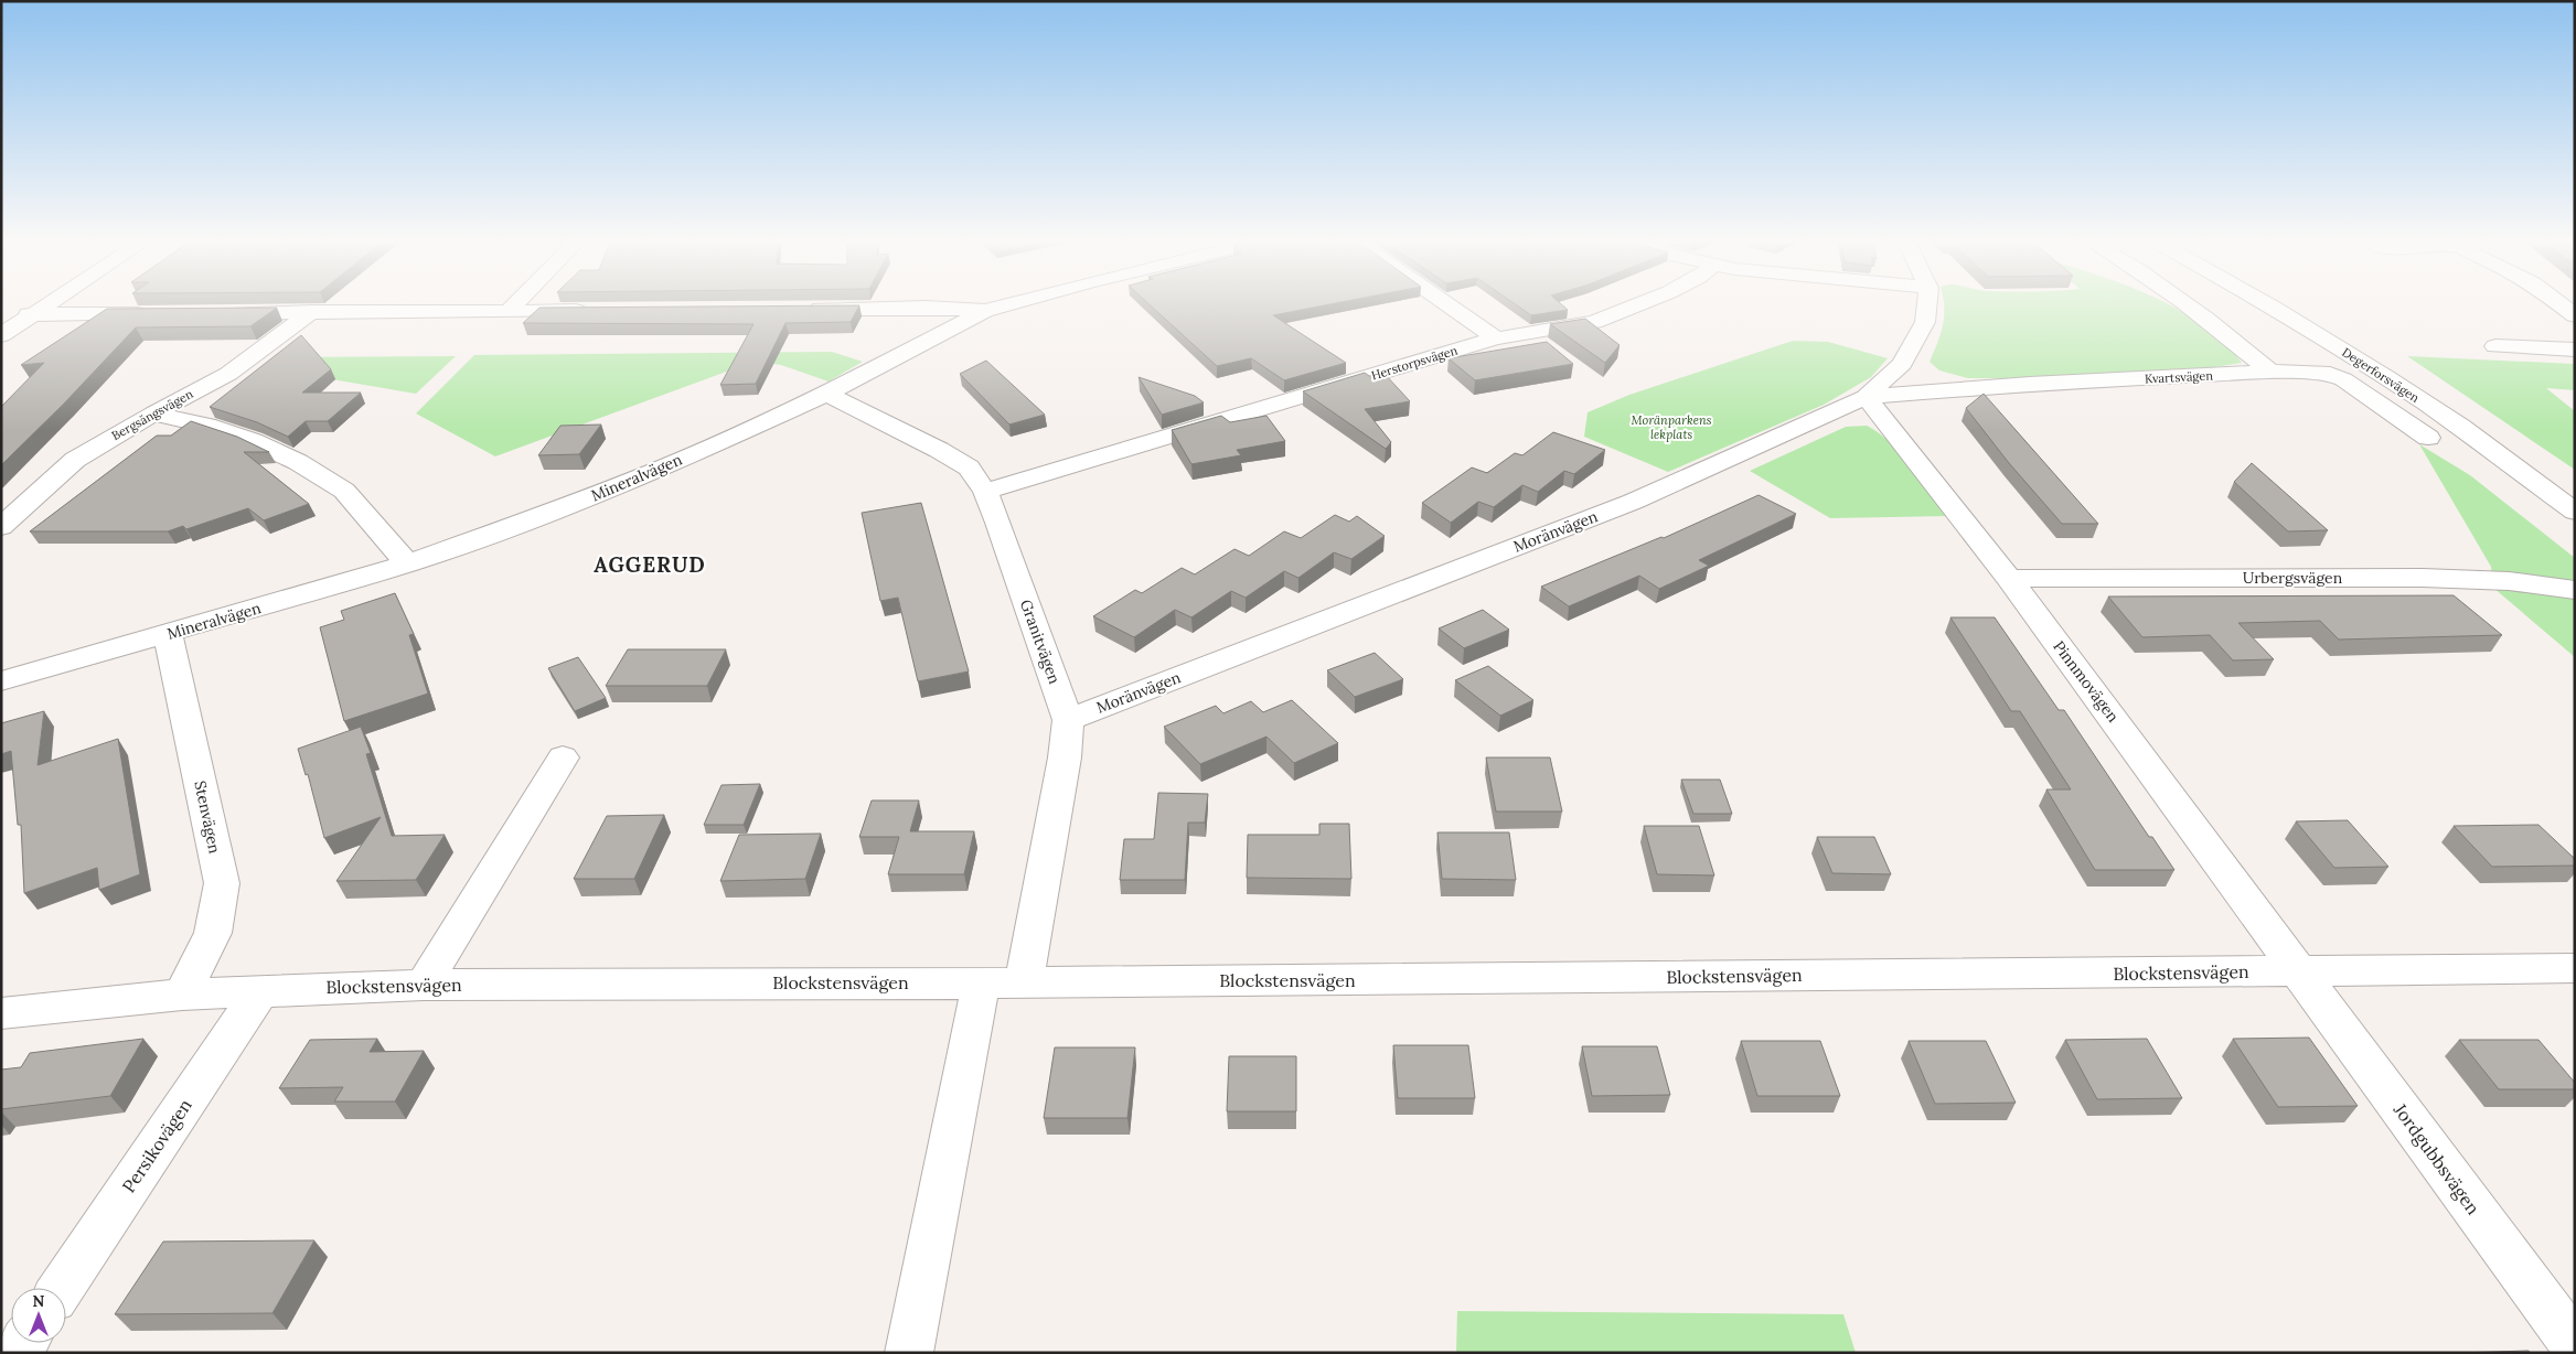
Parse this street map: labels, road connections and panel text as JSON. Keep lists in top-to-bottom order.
{
  "streets": {
    "street": [
      "Herstorpsvägen",
      "Degerforsvägen",
      "Kvartsvägen",
      "Bergsängsvägen",
      "Mineralvägen",
      "Moränvägen",
      "Urbergsvägen",
      "Granitvägen",
      "Pinnmovägen",
      "Stenvägen",
      "Blockstensvägen",
      "Persikovägen",
      "Jordgubbsvägen"
    ]
  },
  "crossings": [
    ["Herstorpsvägen", "Granitvägen"],
    ["Kvartsvägen", "Moränvägen"],
    ["Kvartsvägen", "Pinnmovägen"],
    ["Mineralvägen", "Granitvägen"],
    ["Mineralvägen", "Stenvägen"],
    ["Moränvägen", "Granitvägen"],
    ["Moränvägen", "Pinnmovägen"],
    ["Urbergsvägen", "Pinnmovägen"],
    ["Granitvägen", "Blockstensvägen"],
    ["Pinnmovägen", "Blockstensvägen"],
    ["Pinnmovägen", "Jordgubbsvägen"],
    ["Stenvägen", "Blockstensvägen"],
    ["Blockstensvägen", "Persikovägen"],
    ["Blockstensvägen", "Jordgubbsvägen"]
  ],
  "districts": ["AGGERUD"],
  "parks": ["Moränparkens lekplats"],
  "north": "top"
}
